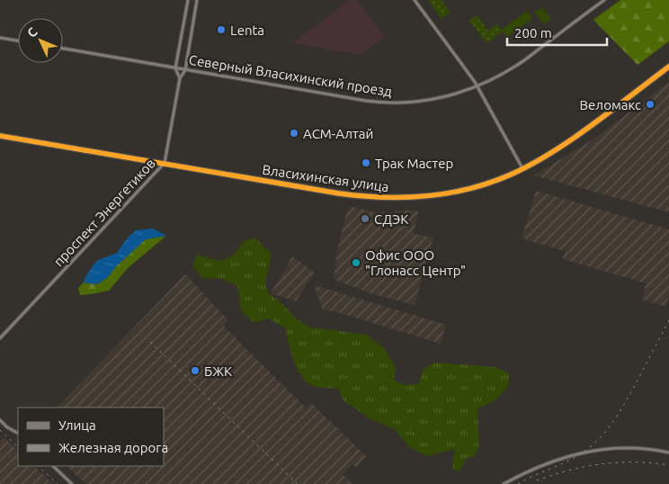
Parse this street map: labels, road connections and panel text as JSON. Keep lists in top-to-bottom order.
{
  "streets": {
    "highway": ["Власихинская улица"],
    "street": ["Северный Власихинский проезд", "проспект Энергетиков"]
  },
  "crossings": [
    ["Власихинская улица", "проспект Энергетиков"]
  ],
  "places": [
    "Lenta",
    "Веломакс",
    "АСМ-Алтай",
    "Трак Мастер",
    "СДЭК",
    "Офис ООО \"Глонасс Центр\"",
    "БЖК"
  ],
  "legend": ["Улица", "Железная дорога"],
  "scale_bar": "200 m",
  "north": "top left"
}
